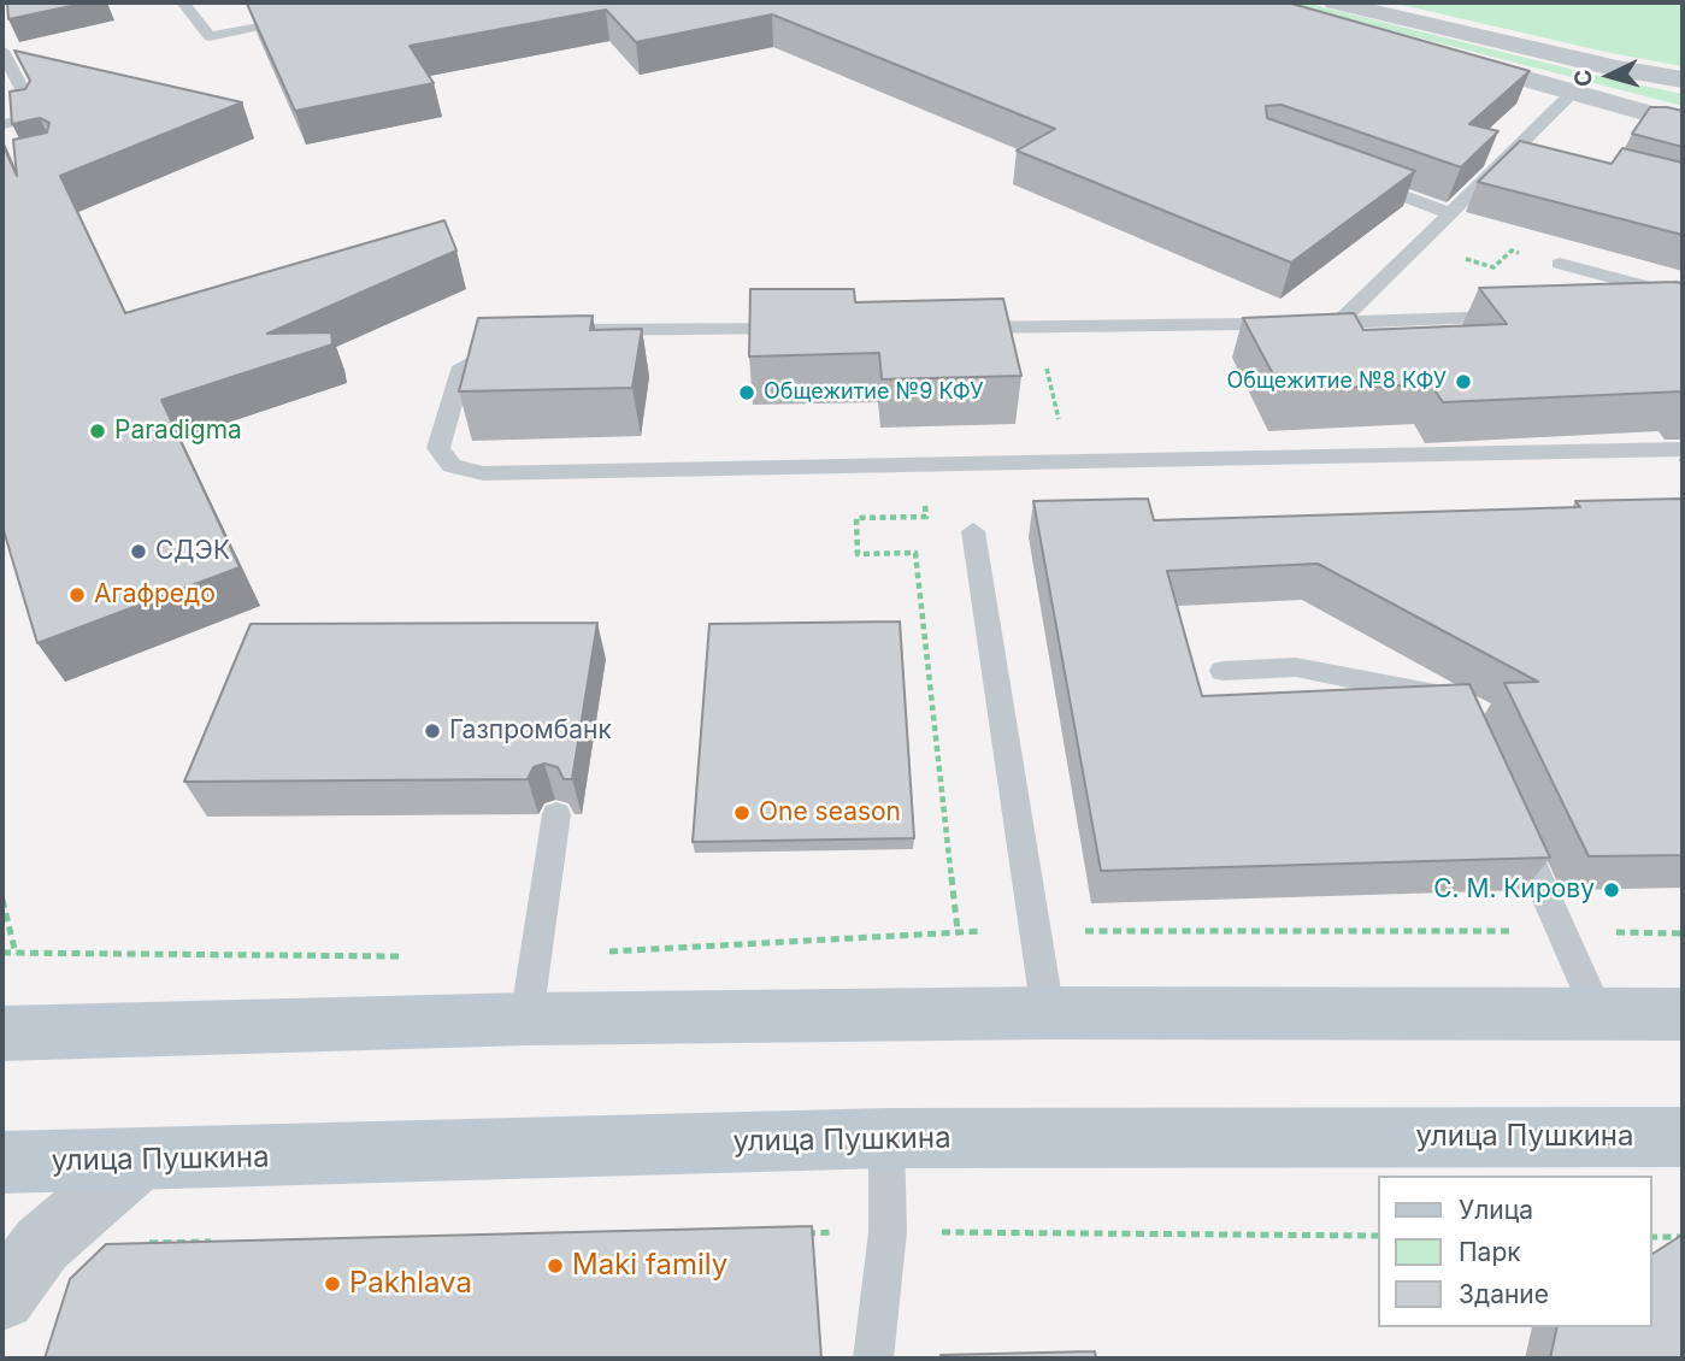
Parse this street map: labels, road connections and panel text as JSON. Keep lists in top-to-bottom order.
{
  "streets": {
    "main road": ["улица Пушкина"]
  },
  "places": [
    "Общежитие №8 КФУ",
    "Общежитие №9 КФУ",
    "Paradigma",
    "СДЭК",
    "Агафредо",
    "Газпромбанк",
    "One season",
    "С. М. Кирову",
    "Maki family",
    "Pakhlava"
  ],
  "legend": ["Улица", "Парк", "Здание"],
  "north": "left"
}
